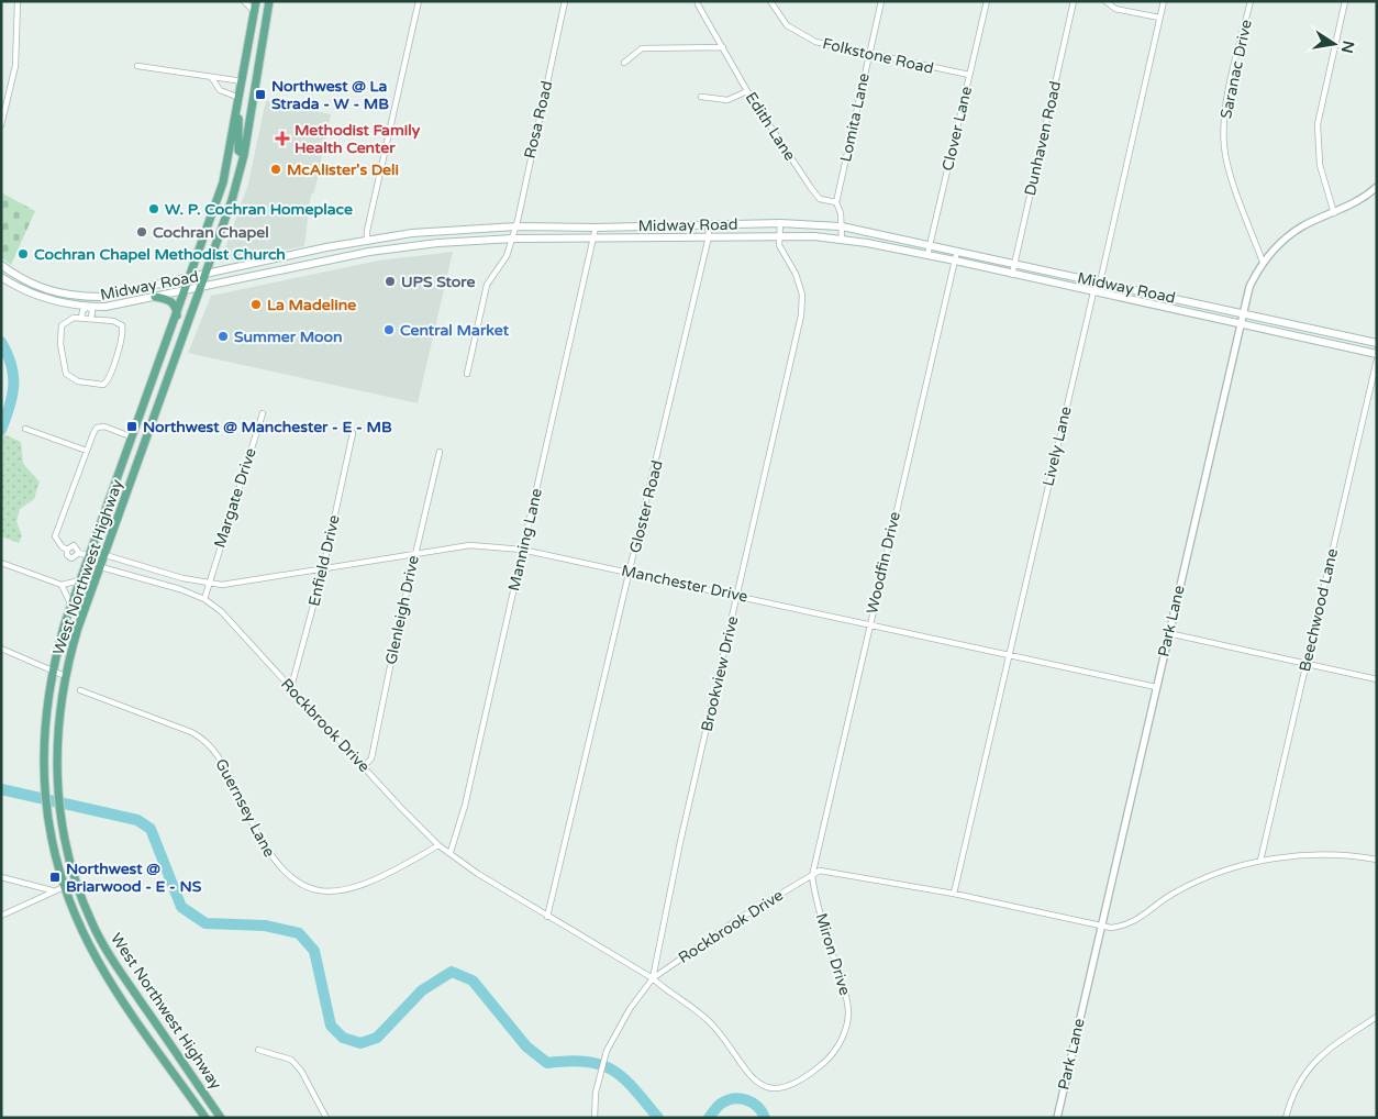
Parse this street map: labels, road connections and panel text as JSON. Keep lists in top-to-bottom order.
{
  "streets": {
    "main road": ["Midway Road", "West Northwest Highway"],
    "street": [
      "Folkstone Road",
      "Saranac Drive",
      "Lomita Lane",
      "Rosa Road",
      "Edith Lane",
      "Clover Lane",
      "Dunhaven Road",
      "Lively Lane",
      "Margate Drive",
      "Gloster Road",
      "Manning Lane",
      "Enfield Drive",
      "Woodfin Drive",
      "Manchester Drive",
      "Glenleigh Drive",
      "Beechwood Lane",
      "Park Lane",
      "Brookview Drive",
      "Rockbrook Drive",
      "Guernsey Lane",
      "Miron Drive"
    ]
  },
  "crossings": [
    ["Folkstone Road", "Lomita Lane"],
    ["Folkstone Road", "Clover Lane"],
    ["Saranac Drive", "Park Lane"],
    ["Lomita Lane", "Edith Lane"],
    ["Rosa Road", "Midway Road"],
    ["Clover Lane", "Midway Road"],
    ["Dunhaven Road", "Midway Road"],
    ["Midway Road", "Lively Lane"],
    ["Midway Road", "Gloster Road"],
    ["Midway Road", "Manning Lane"],
    ["Midway Road", "Woodfin Drive"],
    ["Midway Road", "West Northwest Highway"],
    ["Midway Road", "Park Lane"],
    ["Midway Road", "Brookview Drive"],
    ["Lively Lane", "Manchester Drive"],
    ["Lively Lane", "Rockbrook Drive"],
    ["Margate Drive", "Manchester Drive"],
    ["Gloster Road", "Manchester Drive"],
    ["Gloster Road", "Rockbrook Drive"],
    ["Manning Lane", "Manchester Drive"],
    ["Manning Lane", "Rockbrook Drive"],
    ["Enfield Drive", "Manchester Drive"],
    ["Enfield Drive", "Rockbrook Drive"],
    ["Woodfin Drive", "Manchester Drive"],
    ["Woodfin Drive", "Rockbrook Drive"],
    ["Woodfin Drive", "Miron Drive"],
    ["West Northwest Highway", "Rockbrook Drive"],
    ["Manchester Drive", "Glenleigh Drive"],
    ["Manchester Drive", "Park Lane"],
    ["Manchester Drive", "Brookview Drive"],
    ["Glenleigh Drive", "Rockbrook Drive"],
    ["Beechwood Lane", "Rockbrook Drive"],
    ["Park Lane", "Rockbrook Drive"],
    ["Brookview Drive", "Rockbrook Drive"],
    ["Brookview Drive", "Miron Drive"],
    ["Rockbrook Drive", "Guernsey Lane"],
    ["Rockbrook Drive", "Miron Drive"]
  ],
  "places": {
    "transit": ["Northwest @ La Strada - W - MB", "Northwest @ Manchester - E - MB", "Northwest @ Briarwood - E - NS"],
    "health": ["Methodist Family Health Center"],
    "other": [
      "McAlister's Deli",
      "W. P. Cochran Homeplace",
      "Cochran Chapel",
      "Cochran Chapel Methodist Church",
      "UPS Store",
      "La Madeline",
      "Central Market",
      "Summer Moon"
    ]
  },
  "north": "right"
}
